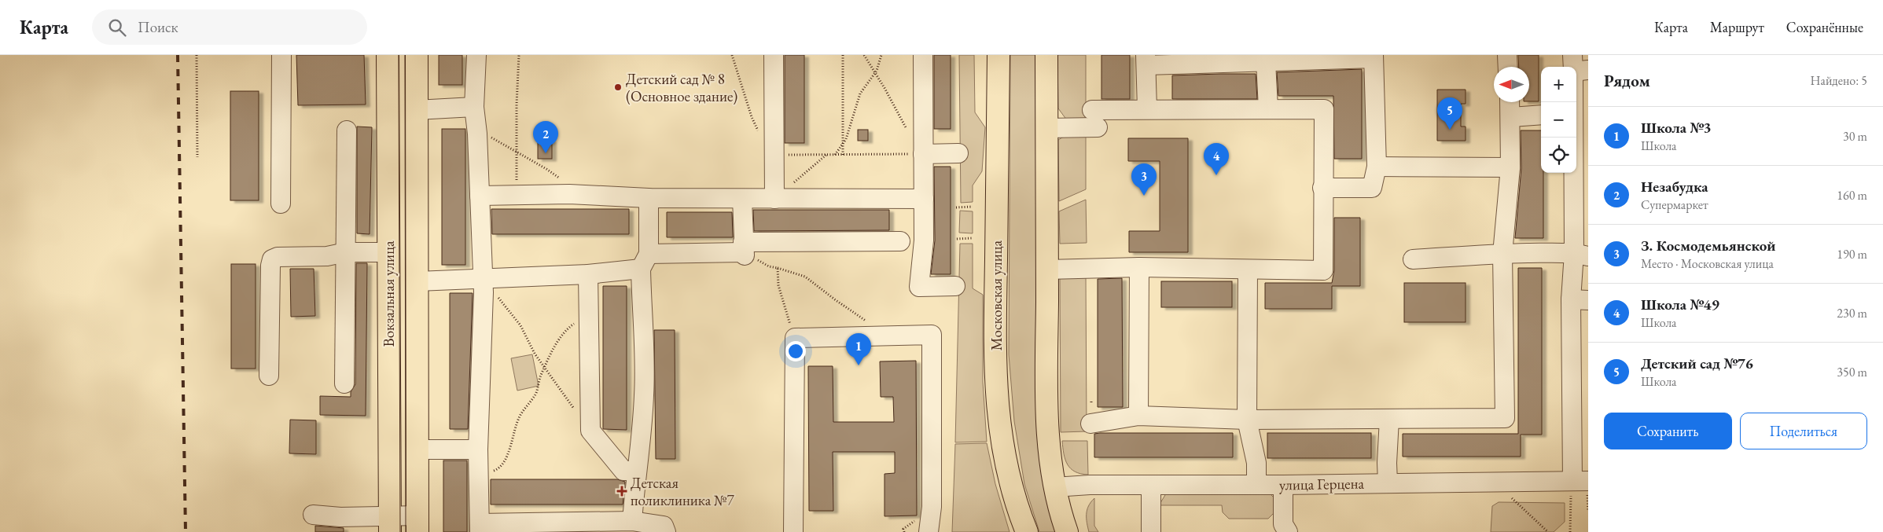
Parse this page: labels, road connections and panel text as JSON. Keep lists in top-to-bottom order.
{
  "streets": {
    "main road": ["Вокзальная улица", "Московская улица"],
    "street": ["улица Герцена"]
  },
  "places": {
    "other": ["Детский сад № 8 (Основное здание)"],
    "health": ["Детская поликлиника №7"]
  },
  "north": "left",
  "page": {
    "header": "Карта",
    "search": "Поиск",
    "nav": ["Карта", "Маршрут", "Сохранённые"],
    "heading": ["Рядом", "Найдено: 5"],
    "map_buttons": ["+", "−"],
    "pins": [
      "5",
      "2",
      "4",
      "3",
      "1"
    ],
    "list": [
      {
        "mark": "1",
        "name": "Школа №3",
        "note": "Школа",
        "value": "30 m"
      },
      {
        "mark": "2",
        "name": "Незабудка",
        "note": "Супермаркет",
        "value": "160 m"
      },
      {
        "mark": "3",
        "name": "З. Космодемьянской",
        "note": "Место · Московская улица",
        "value": "190 m"
      },
      {
        "mark": "4",
        "name": "Школа №49",
        "note": "Школа",
        "value": "230 m"
      },
      {
        "mark": "5",
        "name": "Детский сад №76",
        "note": "Школа",
        "value": "350 m"
      }
    ],
    "buttons": ["Сохранить", "Поделиться"]
  }
}
